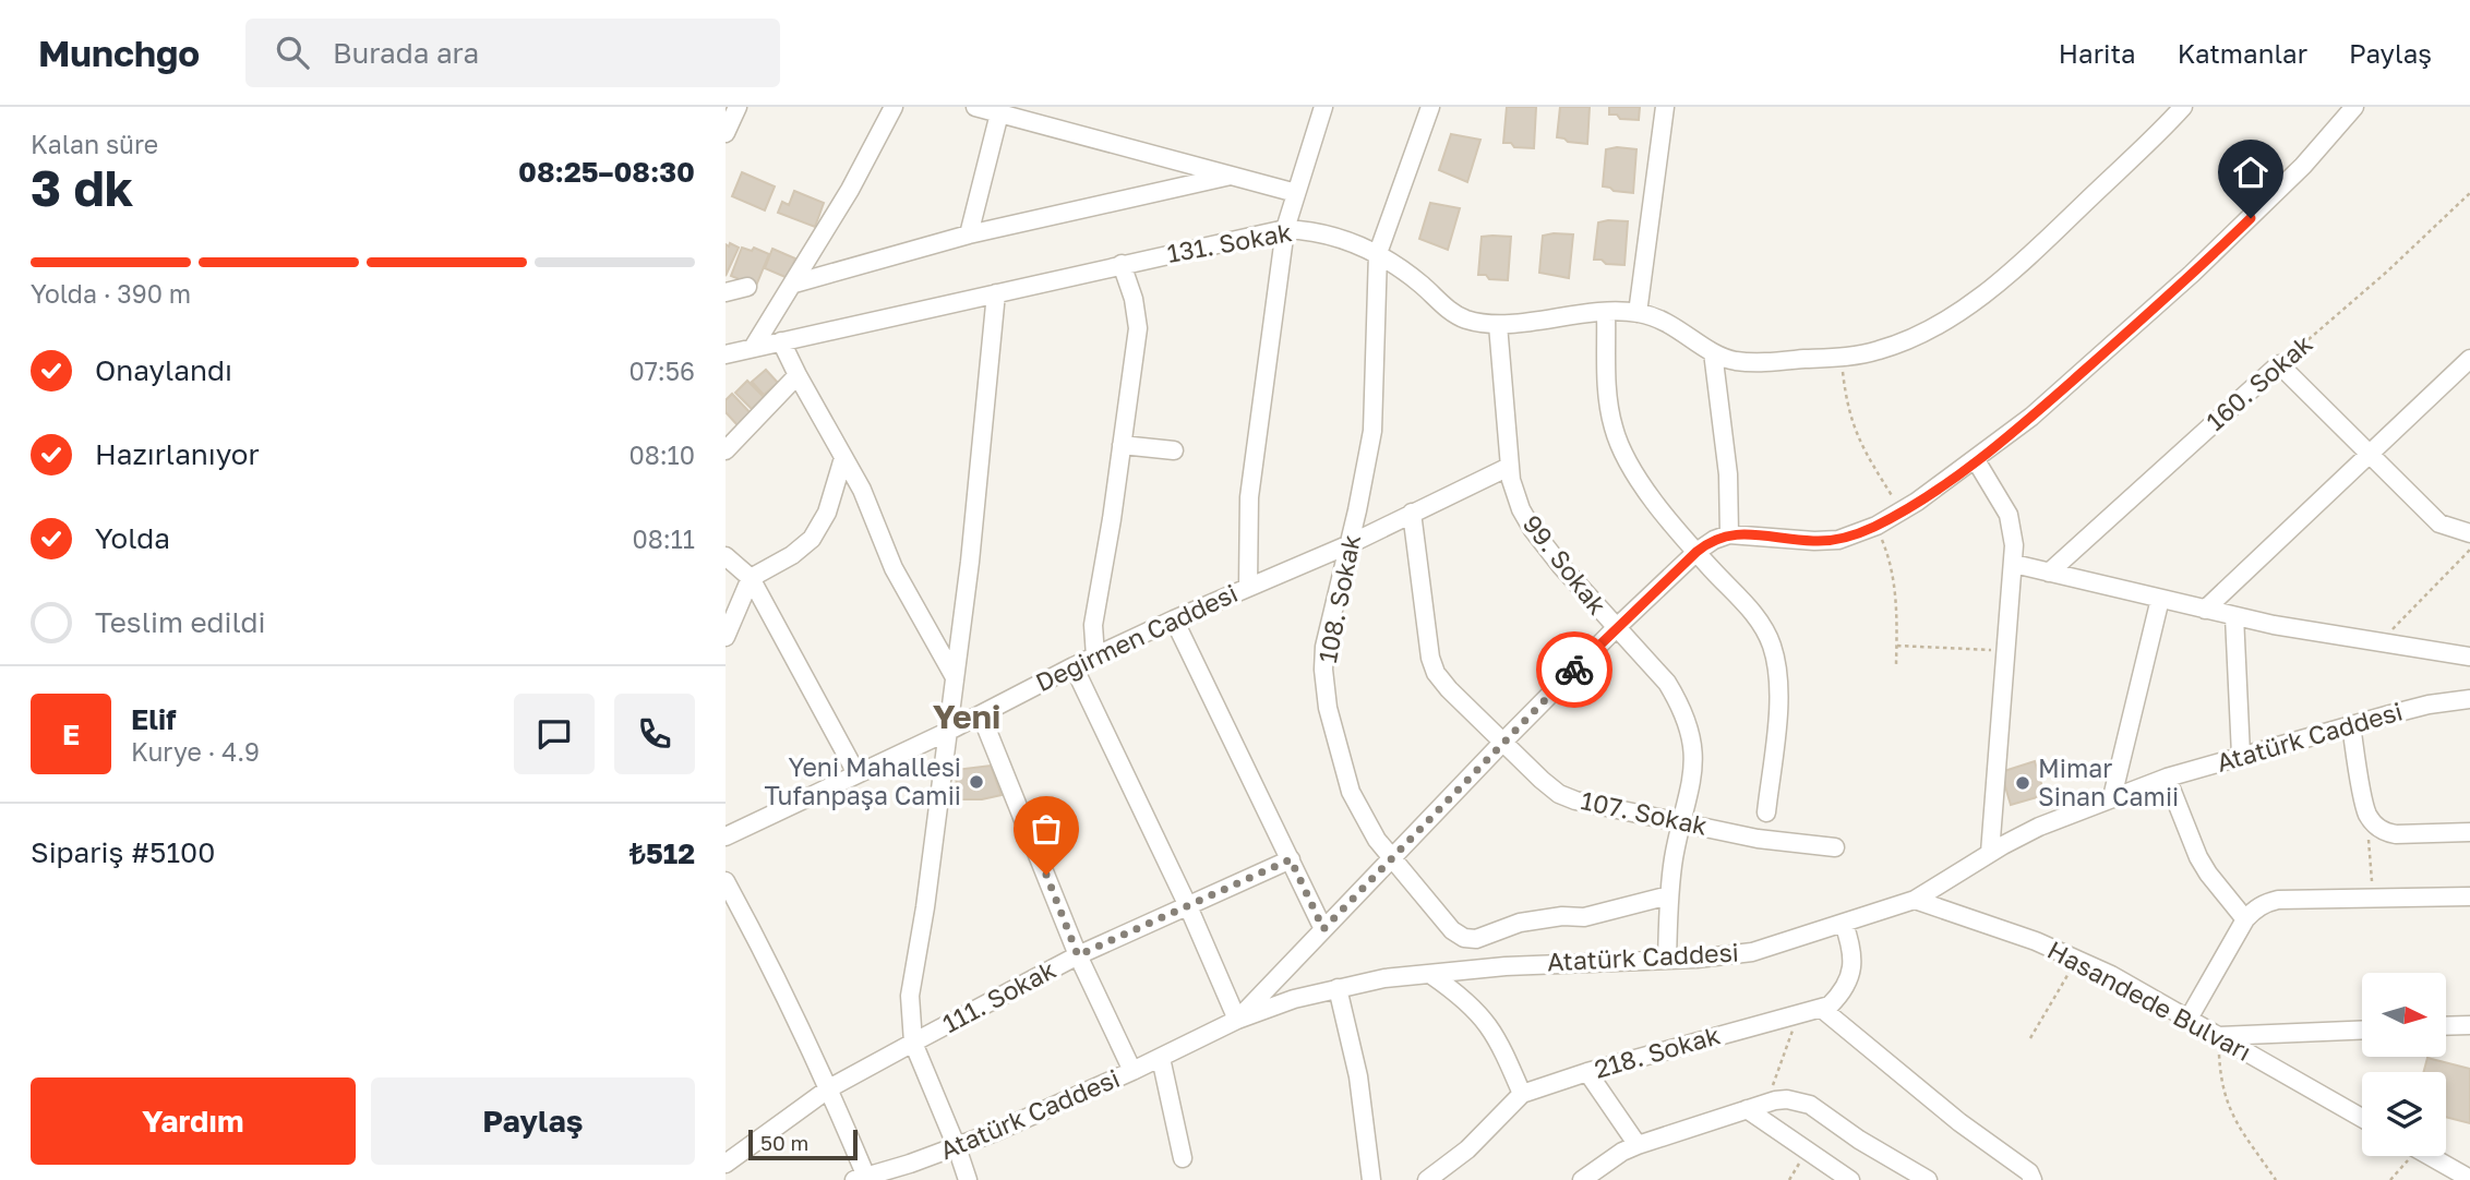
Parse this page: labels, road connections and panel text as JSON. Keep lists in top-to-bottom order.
{
  "streets": {
    "street": [
      "131. Sokak",
      "160. Sokak",
      "99. Sokak",
      "108. Sokak",
      "Değirmen Caddesi",
      "Atatürk Caddesi",
      "107. Sokak",
      "111. Sokak",
      "Hasandede Bulvarı",
      "218. Sokak"
    ]
  },
  "crossings": [
    ["131. Sokak", "99. Sokak"],
    ["131. Sokak", "108. Sokak"],
    ["99. Sokak", "108. Sokak"],
    ["99. Sokak", "Değirmen Caddesi"],
    ["99. Sokak", "Atatürk Caddesi"],
    ["99. Sokak", "107. Sokak"],
    ["108. Sokak", "Değirmen Caddesi"],
    ["Değirmen Caddesi", "107. Sokak"],
    ["Atatürk Caddesi", "Hasandede Bulvarı"]
  ],
  "districts": ["Yeni"],
  "places": ["Yeni Mahallesi Tufanpaşa Camii", "Mimar Sinan Camii"],
  "scale_bar": "50 m",
  "north": "right",
  "page": {
    "header": "Munchgo",
    "search": "Burada ara",
    "nav": ["Harita", "Katmanlar", "Paylaş"],
    "heading": ["3 dk", "Kalan süre", "08:25–08:30"],
    "panel": [
      "Elif",
      "Kurye · 4.9",
      "Sipariş #5100",
      "₺512"
    ],
    "bar": "Yolda · 390 m",
    "list": [
      ["Onaylandı", "07:56"],
      ["Hazırlanıyor", "08:10"],
      ["Yolda", "08:11"],
      "Teslim edildi"
    ],
    "round": "E",
    "buttons": ["Yardım", "Paylaş"],
    "scale": "50 m"
  }
}
